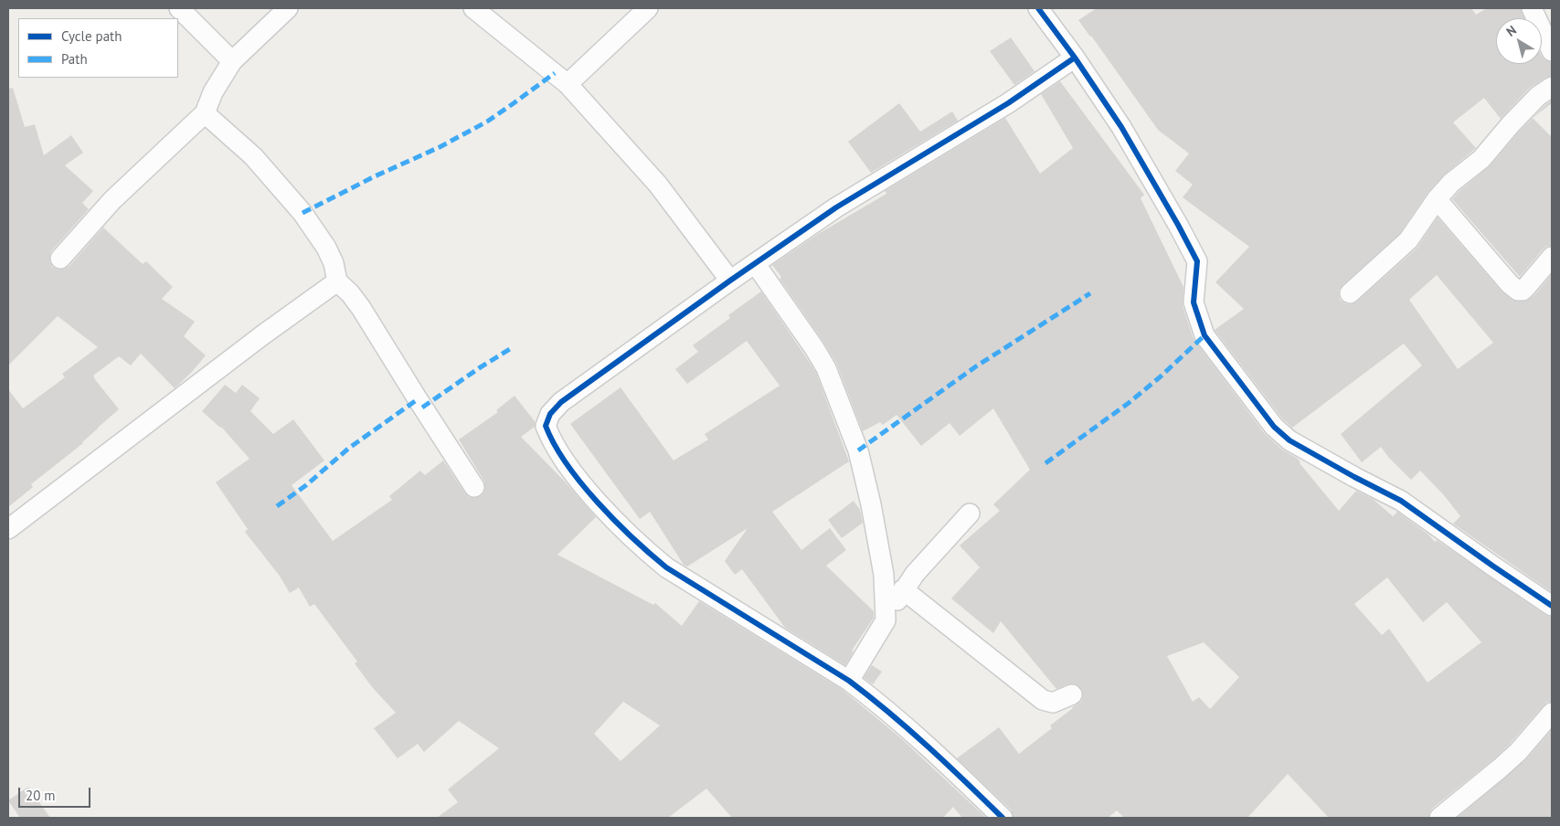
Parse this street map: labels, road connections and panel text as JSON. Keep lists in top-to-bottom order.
{
  "legend": ["Cycle path", "Path"],
  "scale_bar": "20 m",
  "north": "top left"
}
